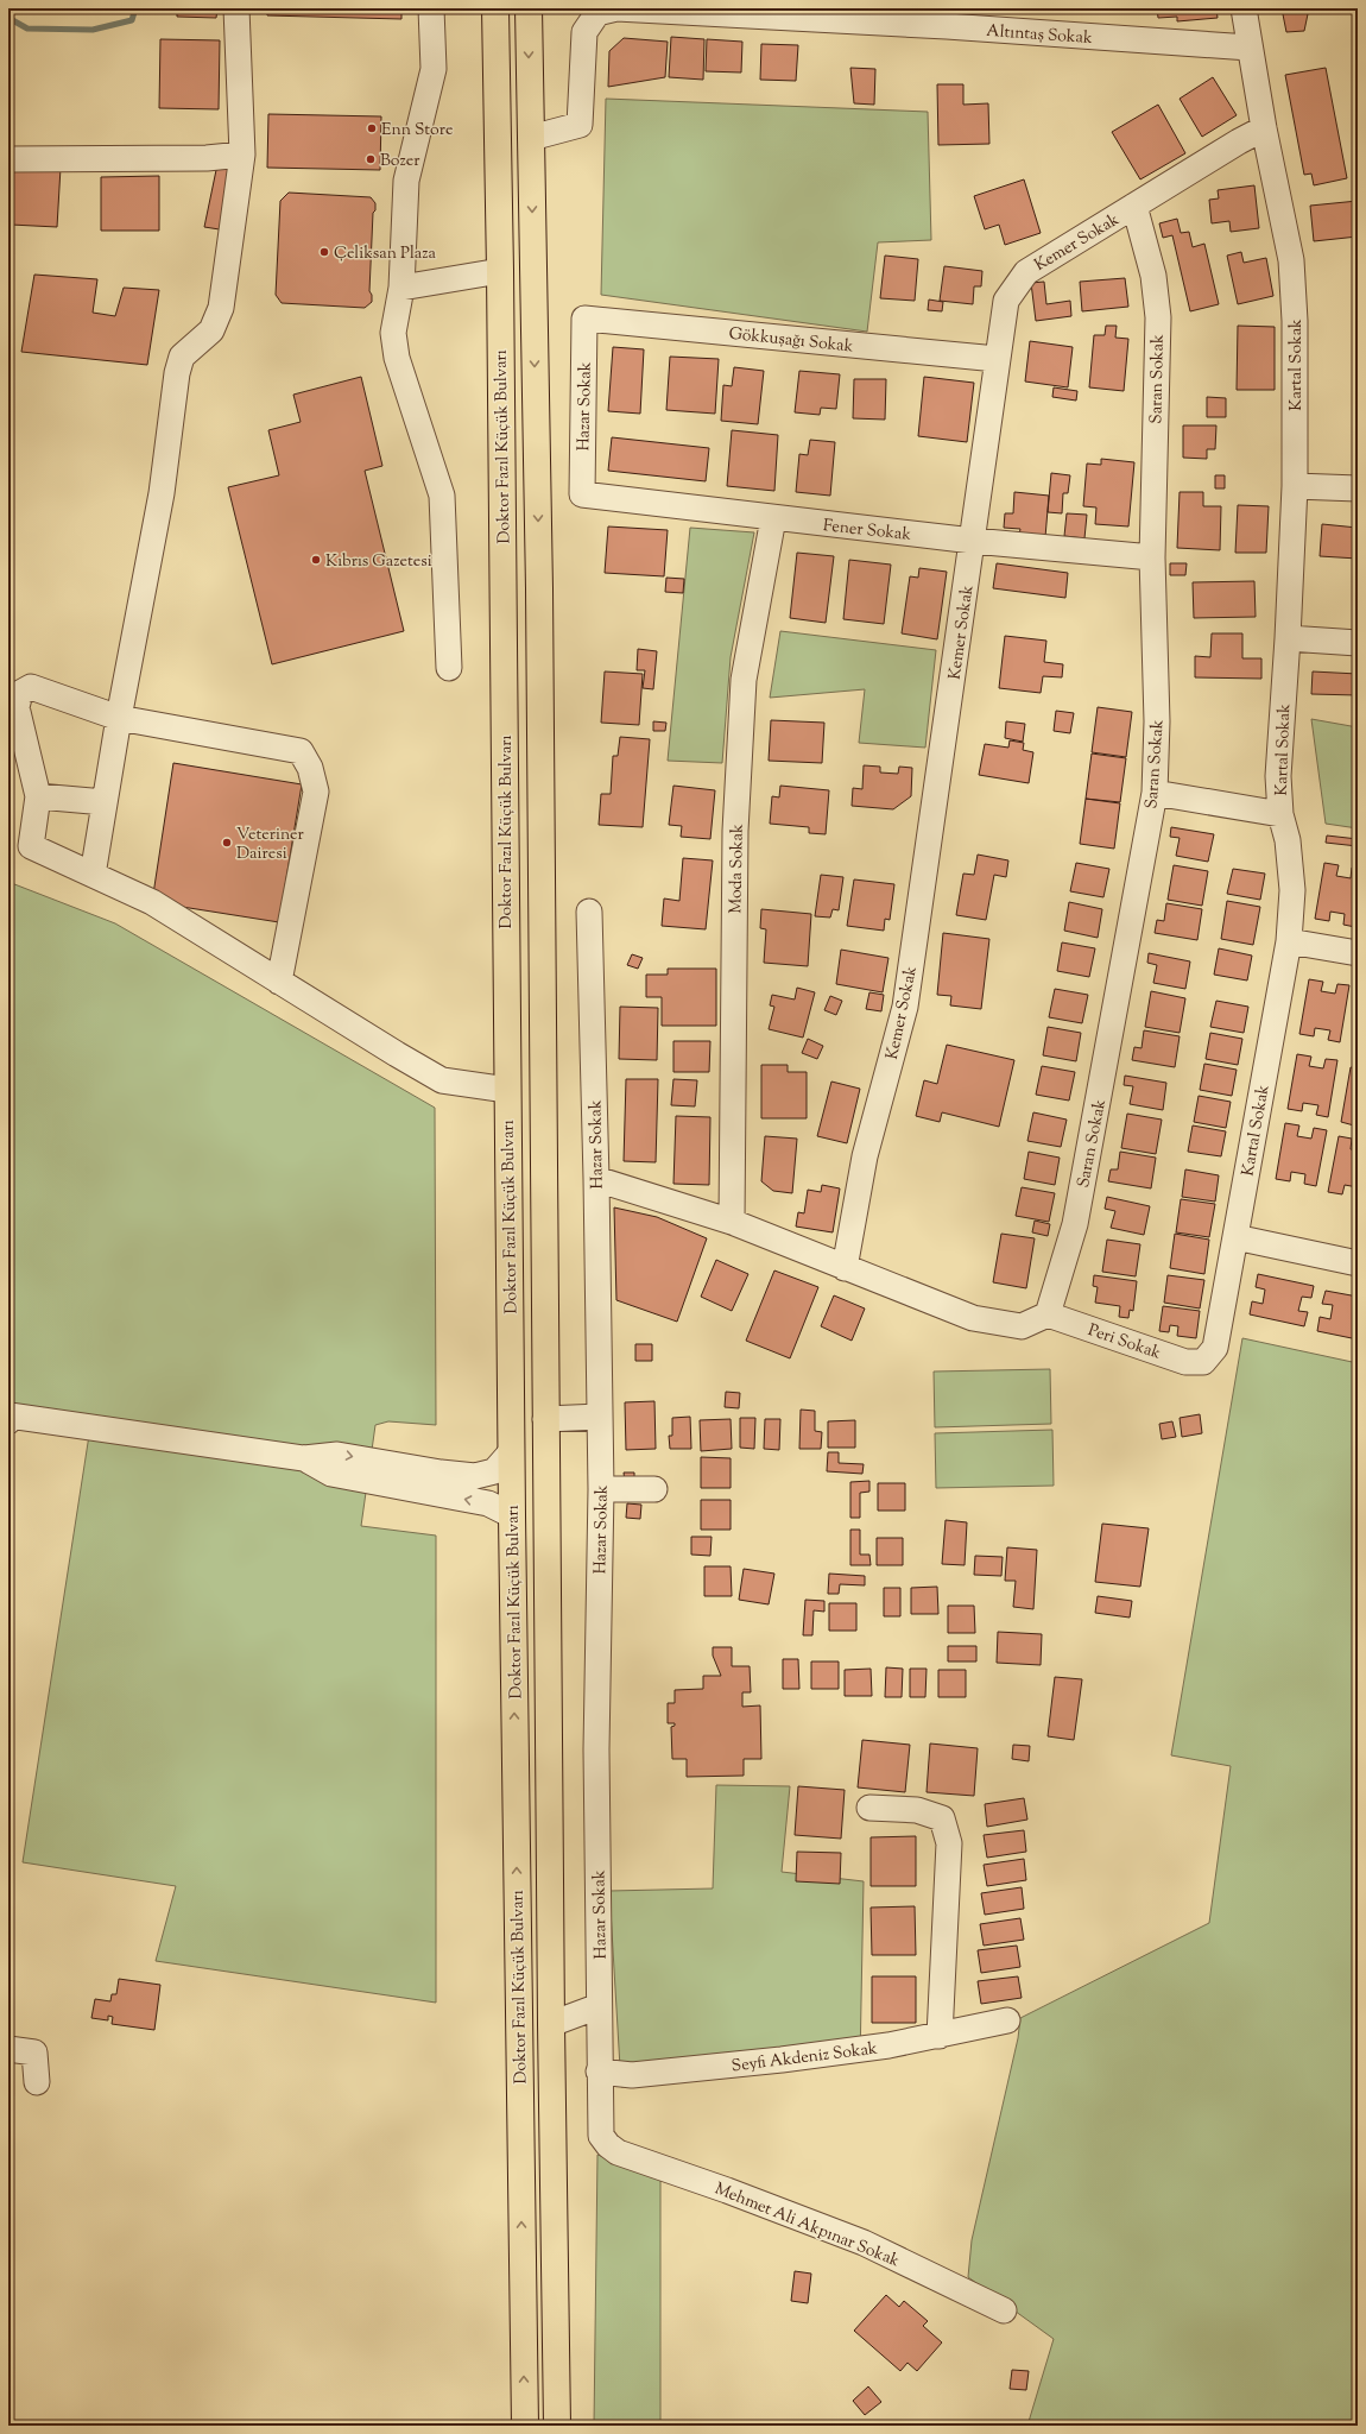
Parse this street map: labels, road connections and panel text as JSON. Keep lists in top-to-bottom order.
{
  "streets": {
    "highway": ["Doktor Fazıl Küçük Bulvarı"],
    "street": [
      "Altıntaş Sokak",
      "Kemer Sokak",
      "Gökkuşağı Sokak",
      "Kartal Sokak",
      "Saran Sokak",
      "Hazar Sokak",
      "Fener Sokak",
      "Moda Sokak",
      "Peri Sokak",
      "Seyfi Akdeniz Sokak",
      "Mehmet Ali Akpınar Sokak"
    ]
  },
  "crossings": [
    ["Altıntaş Sokak", "Kartal Sokak"],
    ["Altıntaş Sokak", "Doktor Fazıl Küçük Bulvarı"],
    ["Kemer Sokak", "Gökkuşağı Sokak"],
    ["Kemer Sokak", "Kartal Sokak"],
    ["Kemer Sokak", "Saran Sokak"],
    ["Kemer Sokak", "Fener Sokak"],
    ["Gökkuşağı Sokak", "Hazar Sokak"],
    ["Kartal Sokak", "Peri Sokak"],
    ["Saran Sokak", "Fener Sokak"],
    ["Saran Sokak", "Peri Sokak"],
    ["Hazar Sokak", "Fener Sokak"],
    ["Hazar Sokak", "Seyfi Akdeniz Sokak"],
    ["Hazar Sokak", "Mehmet Ali Akpınar Sokak"],
    ["Fener Sokak", "Moda Sokak"]
  ],
  "places": [
    "Enn Store",
    "Bozer",
    "Çeliksan Plaza",
    "Kıbrıs Gazetesi",
    "Veteriner Dairesi"
  ]
}
